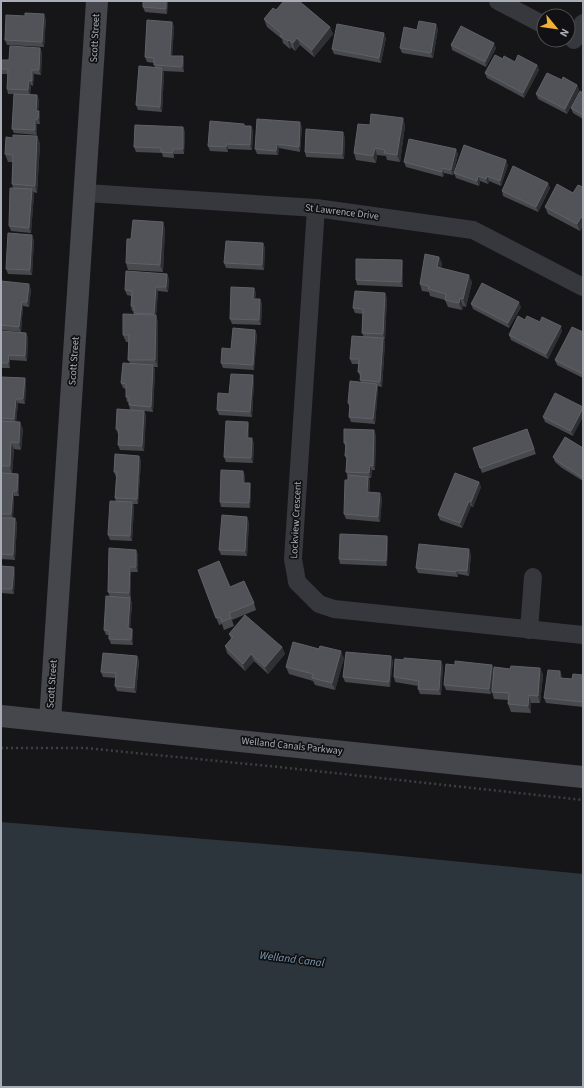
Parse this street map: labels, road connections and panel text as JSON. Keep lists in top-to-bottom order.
{
  "streets": {
    "street": [
      "Scott Street",
      "St Lawrence Drive",
      "Lockview Crescent",
      "Welland Canals Parkway"
    ]
  },
  "crossings": [
    ["Scott Street", "St Lawrence Drive"],
    ["Scott Street", "Welland Canals Parkway"],
    ["St Lawrence Drive", "Lockview Crescent"]
  ],
  "water": ["Welland Canal"],
  "north": "bottom right"
}
